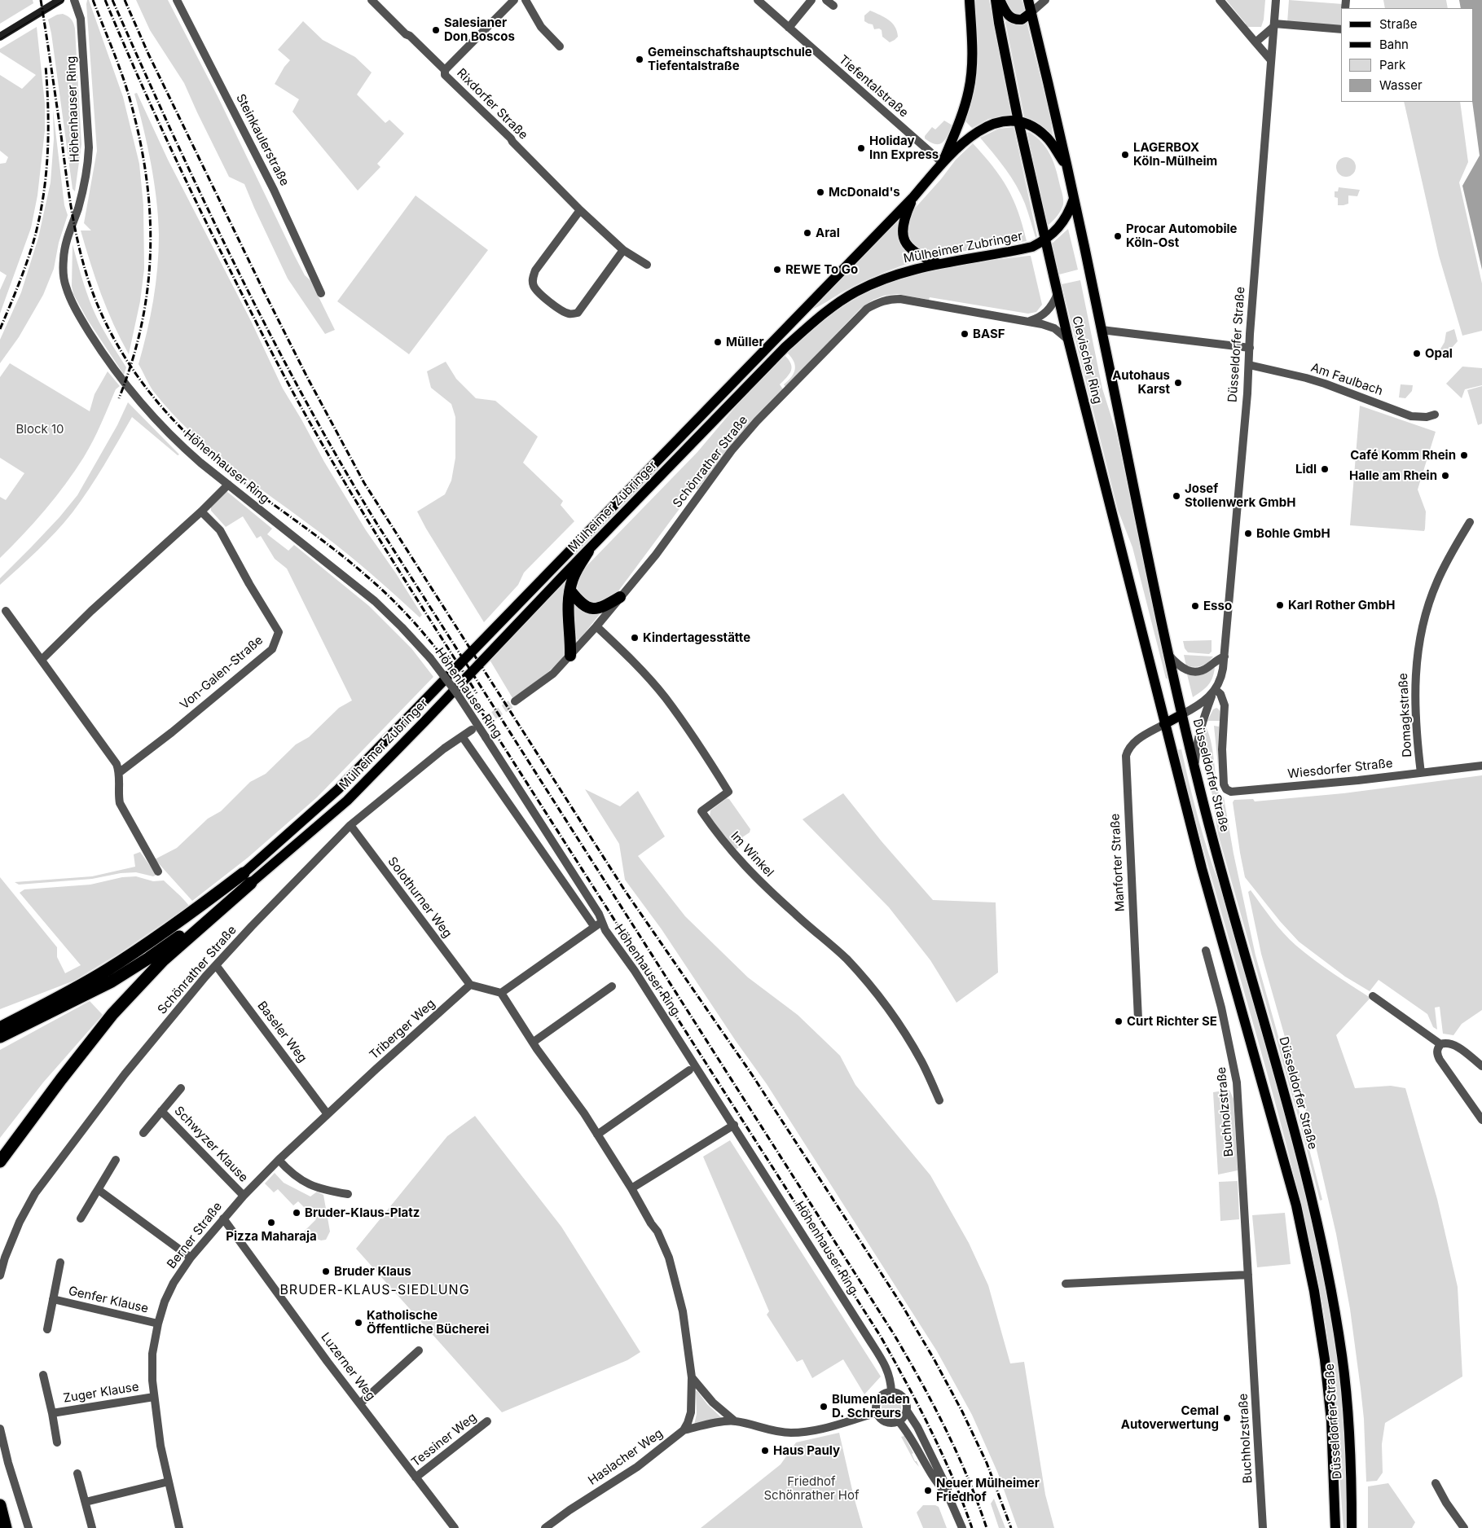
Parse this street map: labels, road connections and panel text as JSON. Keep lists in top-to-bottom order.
{
  "streets": {
    "main road": ["Mülheimer Zubringer", "Düsseldorfer Straße", "Clevischer Ring"],
    "street": [
      "Tiefentalstraße",
      "Rixdorfer Straße",
      "Höhenhauser Ring",
      "Steinkaulerstraße",
      "Am Faulbach",
      "Schönrather Straße",
      "Von-Galen-Straße",
      "Domagkstraße",
      "Wiesdorfer Straße",
      "Im Winkel",
      "Manforter Straße",
      "Solothurner Weg",
      "Triberger Weg",
      "Baseler Weg",
      "Buchholzstraße",
      "Schwyzer Klause",
      "Berner Straße",
      "Genfer Klause",
      "Luzerner Weg",
      "Zuger Klause",
      "Tessiner Weg",
      "Haslacher Weg"
    ]
  },
  "crossings": [
    ["Tiefentalstraße", "Mülheimer Zubringer"],
    ["Höhenhauser Ring", "Schönrather Straße"],
    ["Höhenhauser Ring", "Haslacher Weg"],
    ["Mülheimer Zubringer", "Clevischer Ring"],
    ["Düsseldorfer Straße", "Clevischer Ring"],
    ["Düsseldorfer Straße", "Am Faulbach"],
    ["Düsseldorfer Straße", "Wiesdorfer Straße"],
    ["Düsseldorfer Straße", "Manforter Straße"],
    ["Clevischer Ring", "Schönrather Straße"],
    ["Clevischer Ring", "Manforter Straße"],
    ["Schönrather Straße", "Im Winkel"],
    ["Schönrather Straße", "Solothurner Weg"],
    ["Schönrather Straße", "Baseler Weg"],
    ["Domagkstraße", "Wiesdorfer Straße"],
    ["Solothurner Weg", "Triberger Weg"],
    ["Triberger Weg", "Baseler Weg"],
    ["Triberger Weg", "Berner Straße"],
    ["Baseler Weg", "Berner Straße"],
    ["Schwyzer Klause", "Berner Straße"],
    ["Berner Straße", "Genfer Klause"],
    ["Berner Straße", "Luzerner Weg"],
    ["Berner Straße", "Zuger Klause"],
    ["Luzerner Weg", "Tessiner Weg"]
  ],
  "districts": ["BRUDER-KLAUS-SIEDLUNG"],
  "parks": ["Block 10", "Friedhof Schönrather Hof"],
  "places": [
    "Salesianer Don Boscos",
    "Gemeinschaftshauptschule Tiefentalstraße",
    "Holiday Inn Express",
    "LAGERBOX Köln-Mülheim",
    "McDonald's",
    "Aral",
    "Procar Automobile Köln-Ost",
    "REWE To Go",
    "BASF",
    "Müller",
    "Opal",
    "Autohaus Karst",
    "Café Komm Rhein",
    "Lidl",
    "Halle am Rhein",
    "Josef Stollenwerk GmbH",
    "Bohle GmbH",
    "Karl Rother GmbH",
    "Esso",
    "Kindertagesstätte",
    "Curt Richter SE",
    "Bruder-Klaus-Platz",
    "Pizza Maharaja",
    "Bruder Klaus",
    "Katholische Öffentliche Bücherei",
    "Blumenladen D. Schreurs",
    "Cemal Autoverwertung",
    "Haus Pauly",
    "Neuer Mülheimer Friedhof"
  ],
  "legend": [
    "Straße",
    "Bahn",
    "Park",
    "Wasser"
  ]
}
